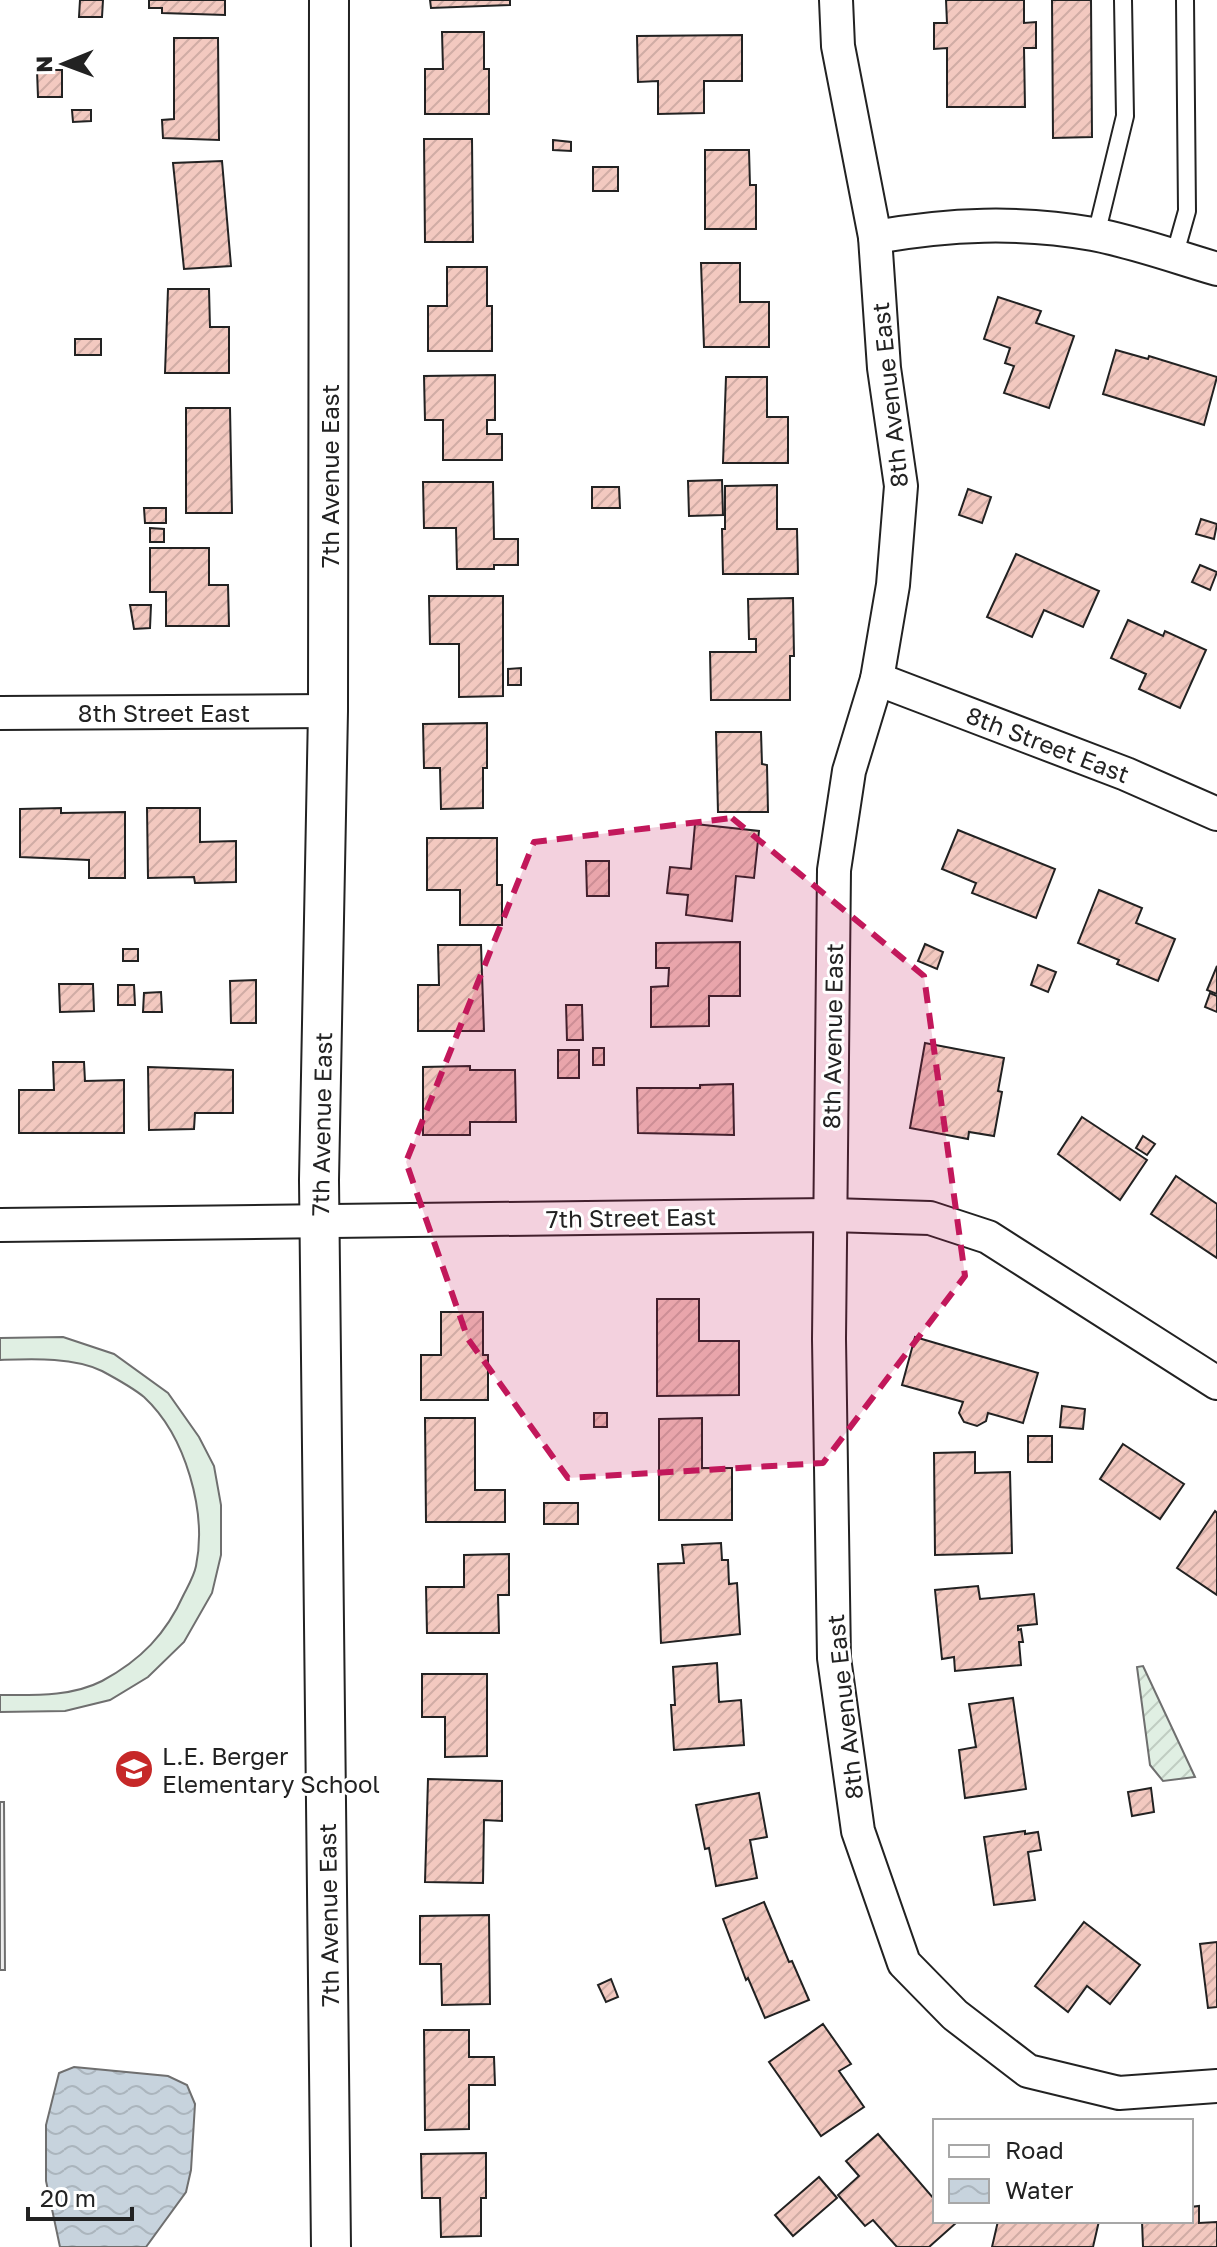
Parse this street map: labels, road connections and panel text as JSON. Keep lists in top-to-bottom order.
{
  "streets": {
    "street": [
      "8th Avenue East",
      "7th Avenue East",
      "8th Street East",
      "7th Street East"
    ]
  },
  "crossings": [
    ["8th Avenue East", "8th Street East"],
    ["8th Avenue East", "7th Street East"],
    ["7th Avenue East", "8th Street East"],
    ["7th Avenue East", "7th Street East"]
  ],
  "places": {
    "school or university": ["L.E. Berger Elementary School"]
  },
  "legend": ["Road", "Water"],
  "scale_bar": "20 m",
  "north": "left"
}
